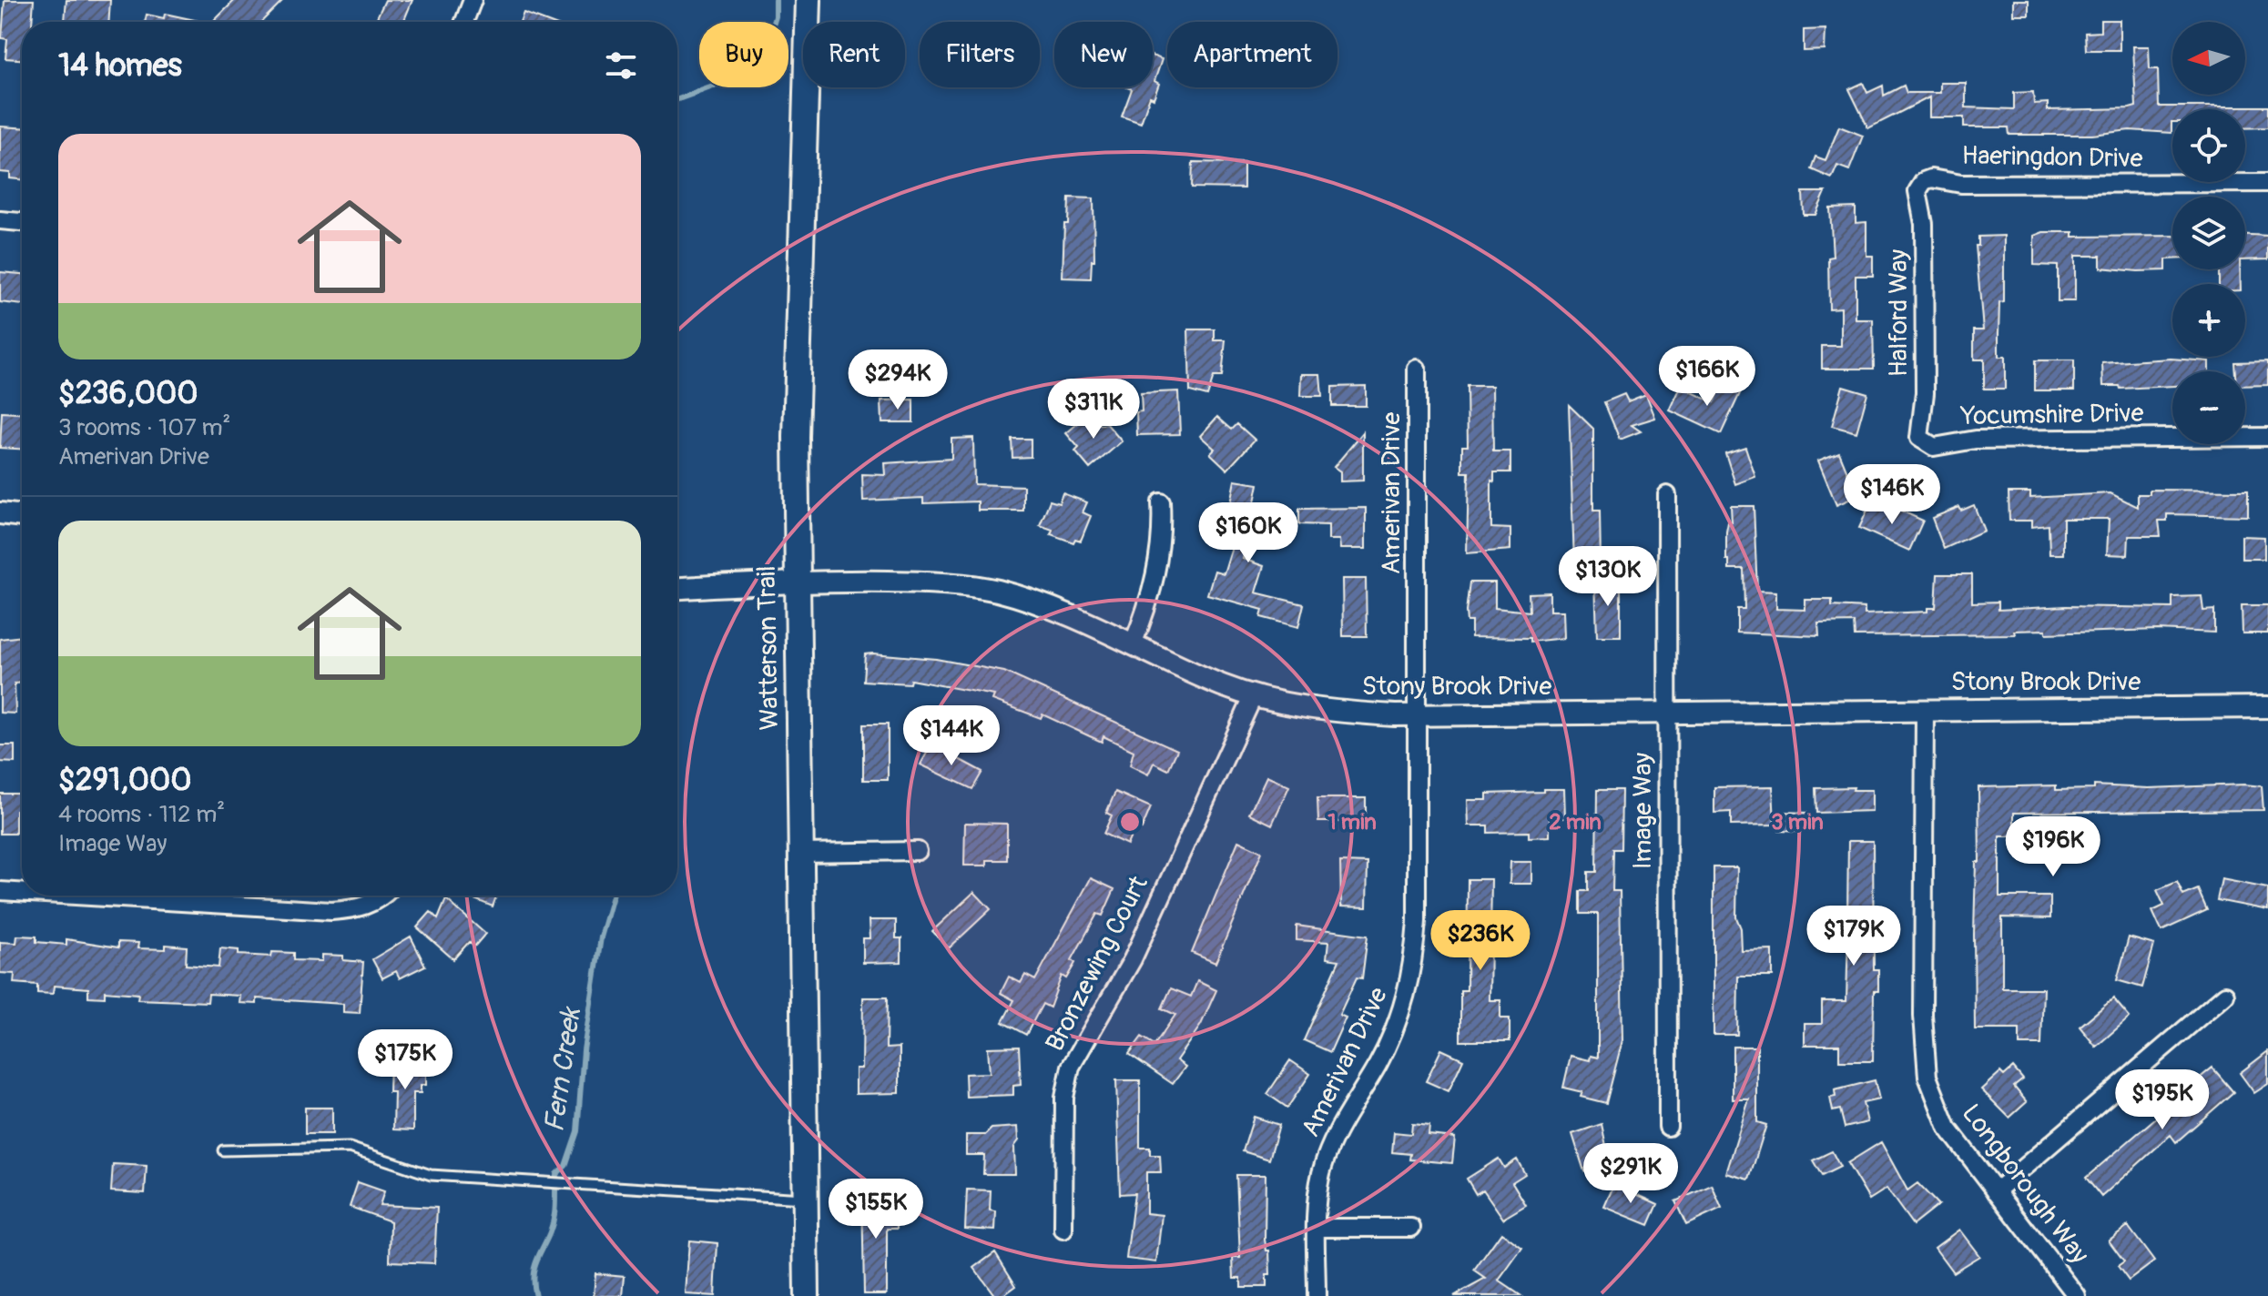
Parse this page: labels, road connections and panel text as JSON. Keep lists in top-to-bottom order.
{
  "streets": {
    "main road": ["Watterson Trail"],
    "street": [
      "Haeringdon Drive",
      "Halford Way",
      "Yocumshire Drive",
      "Amerivan Drive",
      "Stony Brook Drive",
      "Image Way",
      "Bronzewing Court",
      "Longborough Way"
    ]
  },
  "crossings": [
    ["Haeringdon Drive", "Halford Way"],
    ["Halford Way", "Yocumshire Drive"],
    ["Amerivan Drive", "Stony Brook Drive"],
    ["Watterson Trail", "Stony Brook Drive"],
    ["Stony Brook Drive", "Image Way"],
    ["Stony Brook Drive", "Bronzewing Court"],
    ["Stony Brook Drive", "Longborough Way"]
  ],
  "water": ["Fern Creek"],
  "north": "left",
  "page": {
    "map_buttons": ["+", "−"],
    "chip": [
      "Buy",
      "Rent",
      "Filters",
      "New",
      "Apartment"
    ],
    "heading": "14 homes",
    "list": [
      {
        "name": "$236,000",
        "note": "3 rooms · 107 m² · Amerivan Drive"
      },
      {
        "name": "$291,000",
        "note": "4 rooms · 112 m² · Image Way"
      }
    ],
    "price": [
      "$166K",
      "$294K",
      "$311K",
      "$146K",
      "$160K",
      "$130K",
      "$144K",
      "$196K",
      "$179K",
      "$236K",
      "$175K",
      "$195K",
      "$291K",
      "$155K"
    ]
  },
  "rings": ["1 min", "2 min", "3 min"]
}
